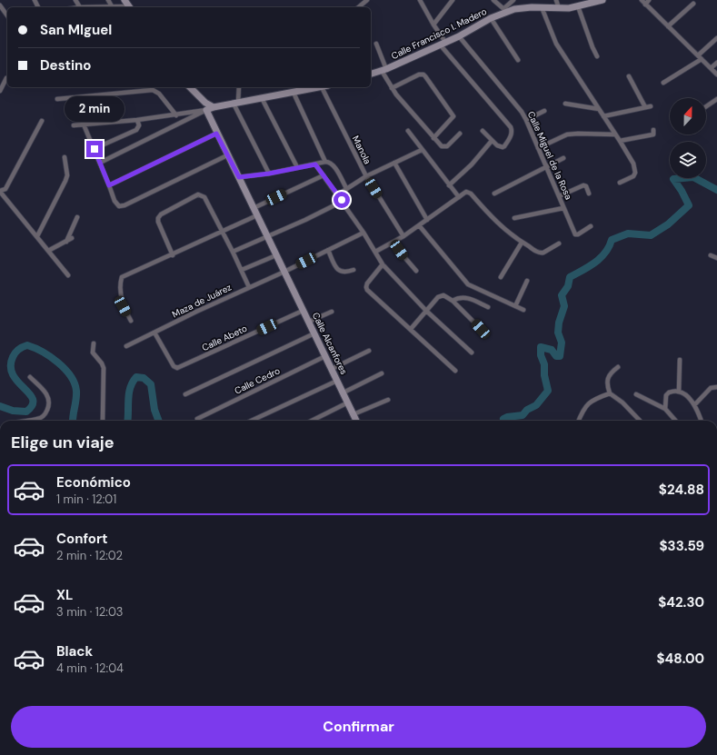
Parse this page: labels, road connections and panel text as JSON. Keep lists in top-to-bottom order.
{
  "streets": {
    "street": [
      "Calle Francisco I. Madero",
      "Manola",
      "Calle Miguel de la Rosa",
      "Maza de Juárez",
      "Calle Abeto",
      "Calle Alcanfores",
      "Calle Cedro"
    ]
  },
  "crossings": [
    ["Calle Francisco I. Madero", "Calle Miguel de la Rosa"],
    ["Maza de Juárez", "Calle Abeto"],
    ["Maza de Juárez", "Calle Alcanfores"],
    ["Calle Abeto", "Calle Alcanfores"],
    ["Calle Alcanfores", "Calle Cedro"]
  ],
  "north": "top",
  "page": {
    "banner": ["San MIguel", "Destino"],
    "bubble": "2 min",
    "heading": "Elige un viaje",
    "list": [
      {
        "name": "Económico",
        "note": "1 min · 12:01",
        "value": "$24.88"
      },
      {
        "name": "Confort",
        "note": "2 min · 12:02",
        "value": "$33.59"
      },
      {
        "name": "XL",
        "note": "3 min · 12:03",
        "value": "$42.30"
      },
      {
        "name": "Black",
        "note": "4 min · 12:04",
        "value": "$48.00"
      }
    ],
    "buttons": "Confirmar"
  }
}
